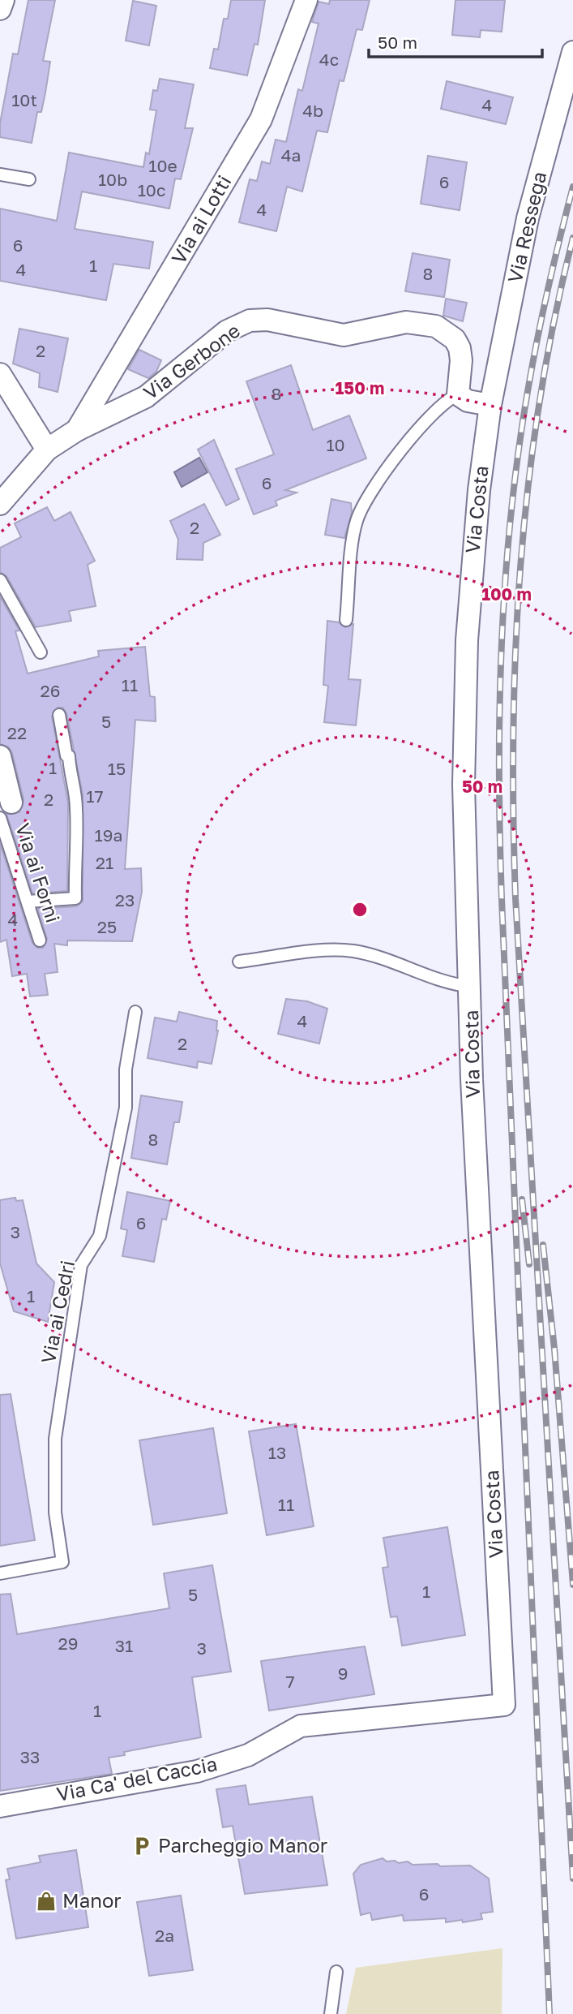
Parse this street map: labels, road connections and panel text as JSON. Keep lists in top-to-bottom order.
{
  "streets": {
    "street": [
      "Via ai Lotti",
      "Via Ressega",
      "Via Gerbone",
      "Via Costa",
      "Via Ca' del Caccia"
    ],
    "lane": ["Via ai Forni", "Via ai Cedri"]
  },
  "crossings": [
    ["Via ai Lotti", "Via Gerbone"],
    ["Via Ressega", "Via Costa"],
    ["Via Costa", "Via Ca' del Caccia"]
  ],
  "places": {
    "parking": ["Parcheggio Manor"],
    "shop": ["Manor"]
  },
  "house_numbers": [
    "4c",
    "10t",
    "4",
    "4b",
    "4a",
    "10e",
    "10b",
    "6",
    "10c",
    "4",
    "6",
    "1",
    "4",
    "8",
    "2",
    "8",
    "10",
    "6",
    "2",
    "11",
    "26",
    "5",
    "22",
    "1",
    "15",
    "17",
    "2",
    "19a",
    "21",
    "23",
    "4",
    "25",
    "4",
    "2",
    "8",
    "6",
    "3",
    "1",
    "13",
    "11",
    "1",
    "5",
    "29",
    "31",
    "3",
    "9",
    "7",
    "1",
    "33",
    "6",
    "2a"
  ],
  "scale_bar": "50 m",
  "rings": ["150 m", "100 m", "50 m"]
}
